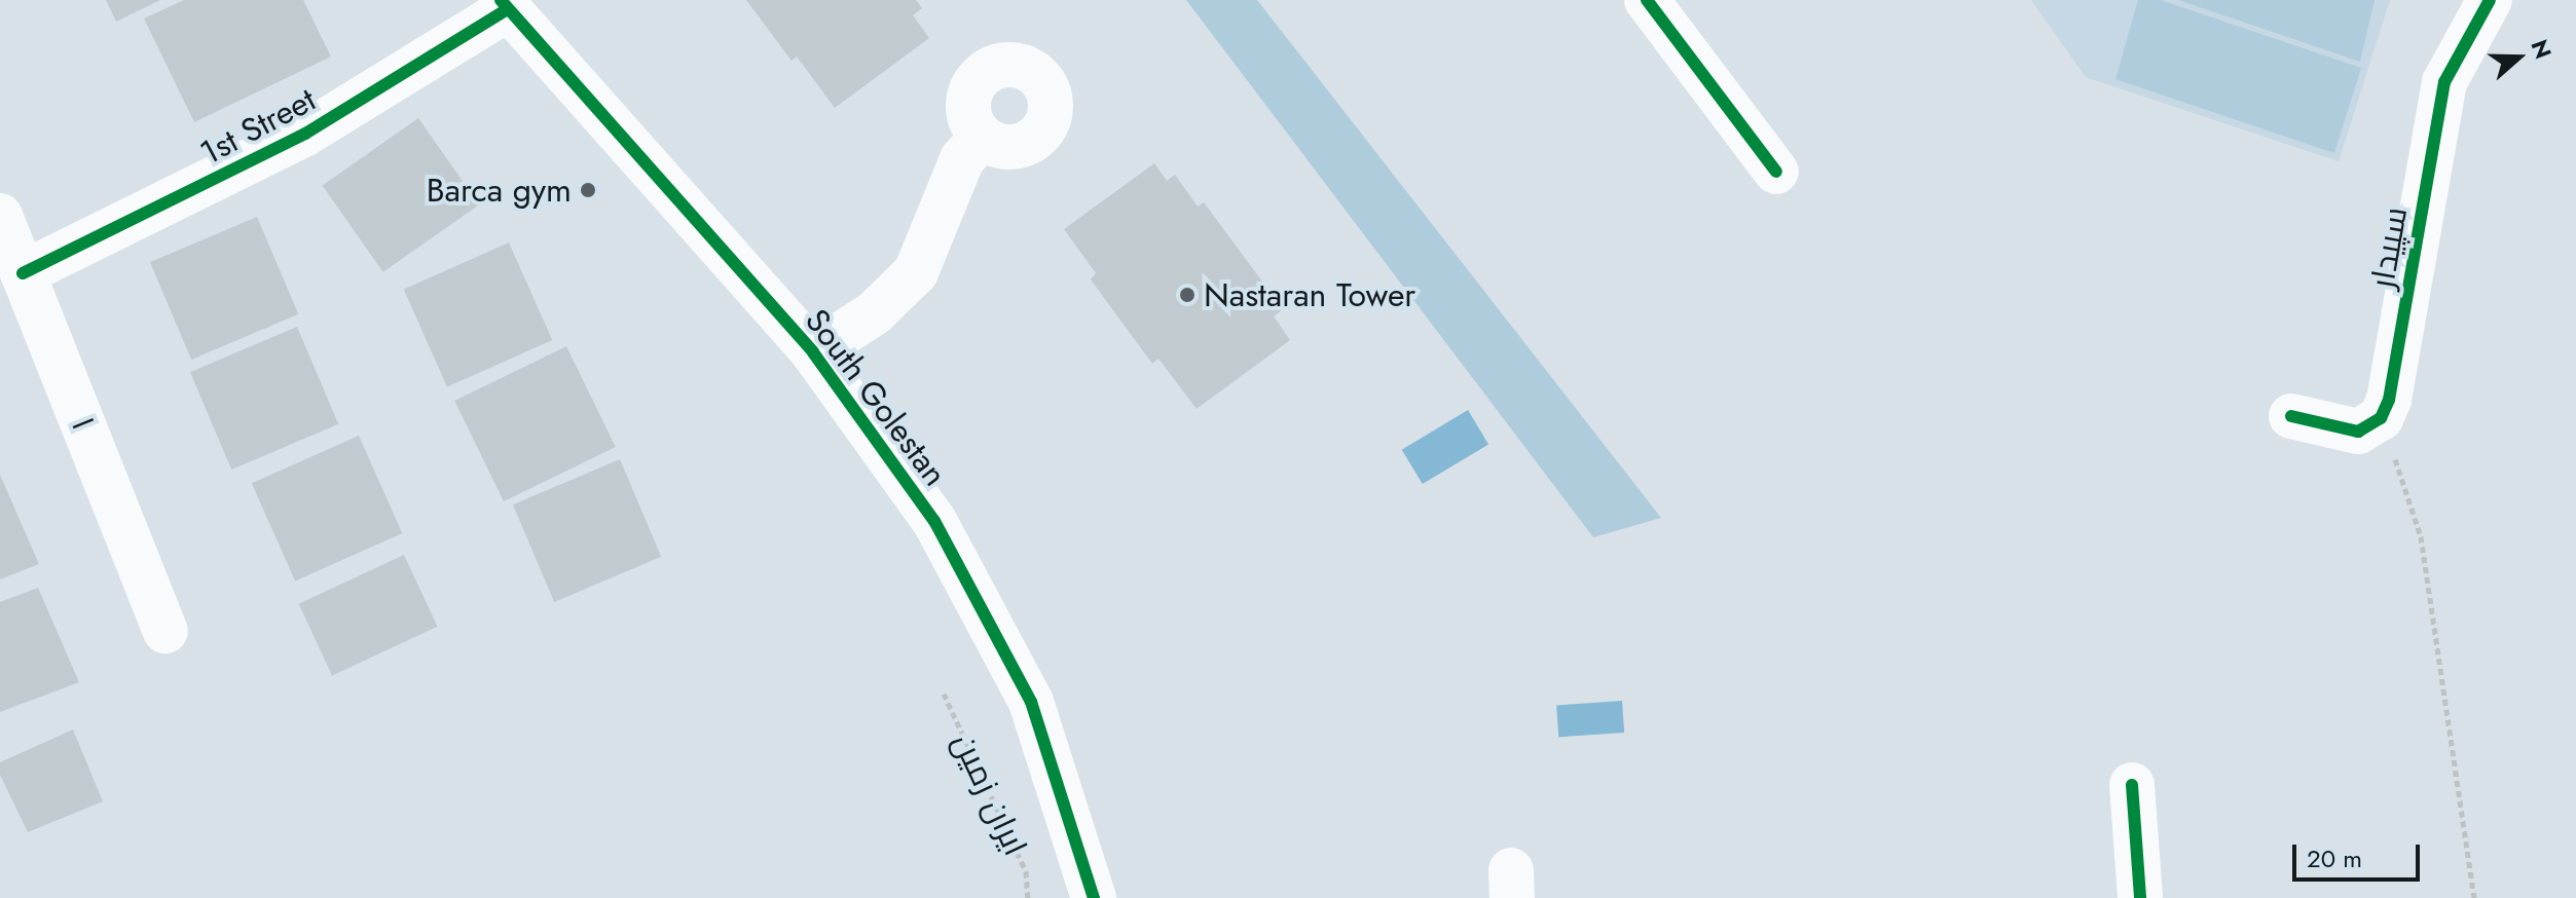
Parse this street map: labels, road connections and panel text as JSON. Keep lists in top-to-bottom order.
{
  "streets": {
    "street": [
      "1st Street",
      "سپیدار",
      "South Golestan",
      "۱"
    ],
    "path": ["ایران زمین"]
  },
  "crossings": [
    ["1st Street", "South Golestan"],
    ["1st Street", "۱"]
  ],
  "places": ["Barca gym", "Nastaran Tower"],
  "scale_bar": "20 m",
  "north": "right"
}
